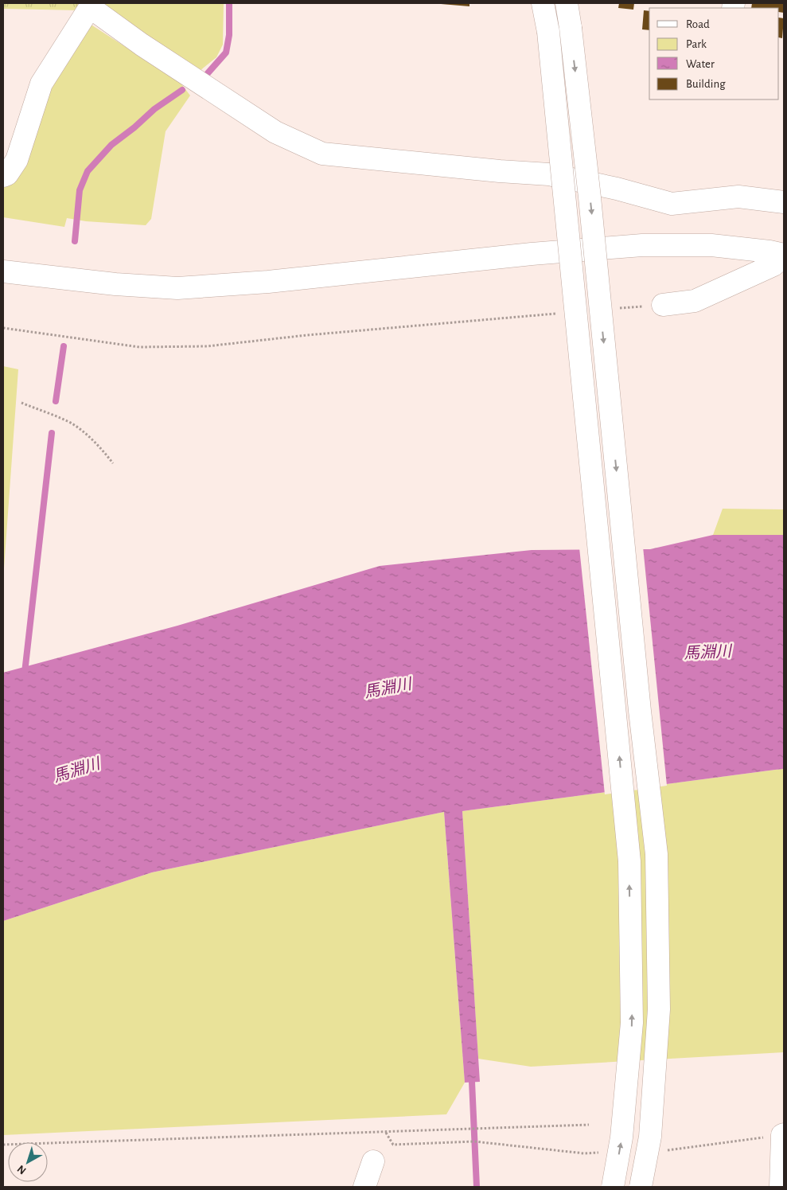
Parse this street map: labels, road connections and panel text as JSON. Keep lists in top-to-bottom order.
{
  "water": ["馬淵川"],
  "legend": [
    "Road",
    "Park",
    "Water",
    "Building"
  ],
  "north": "bottom left"
}
